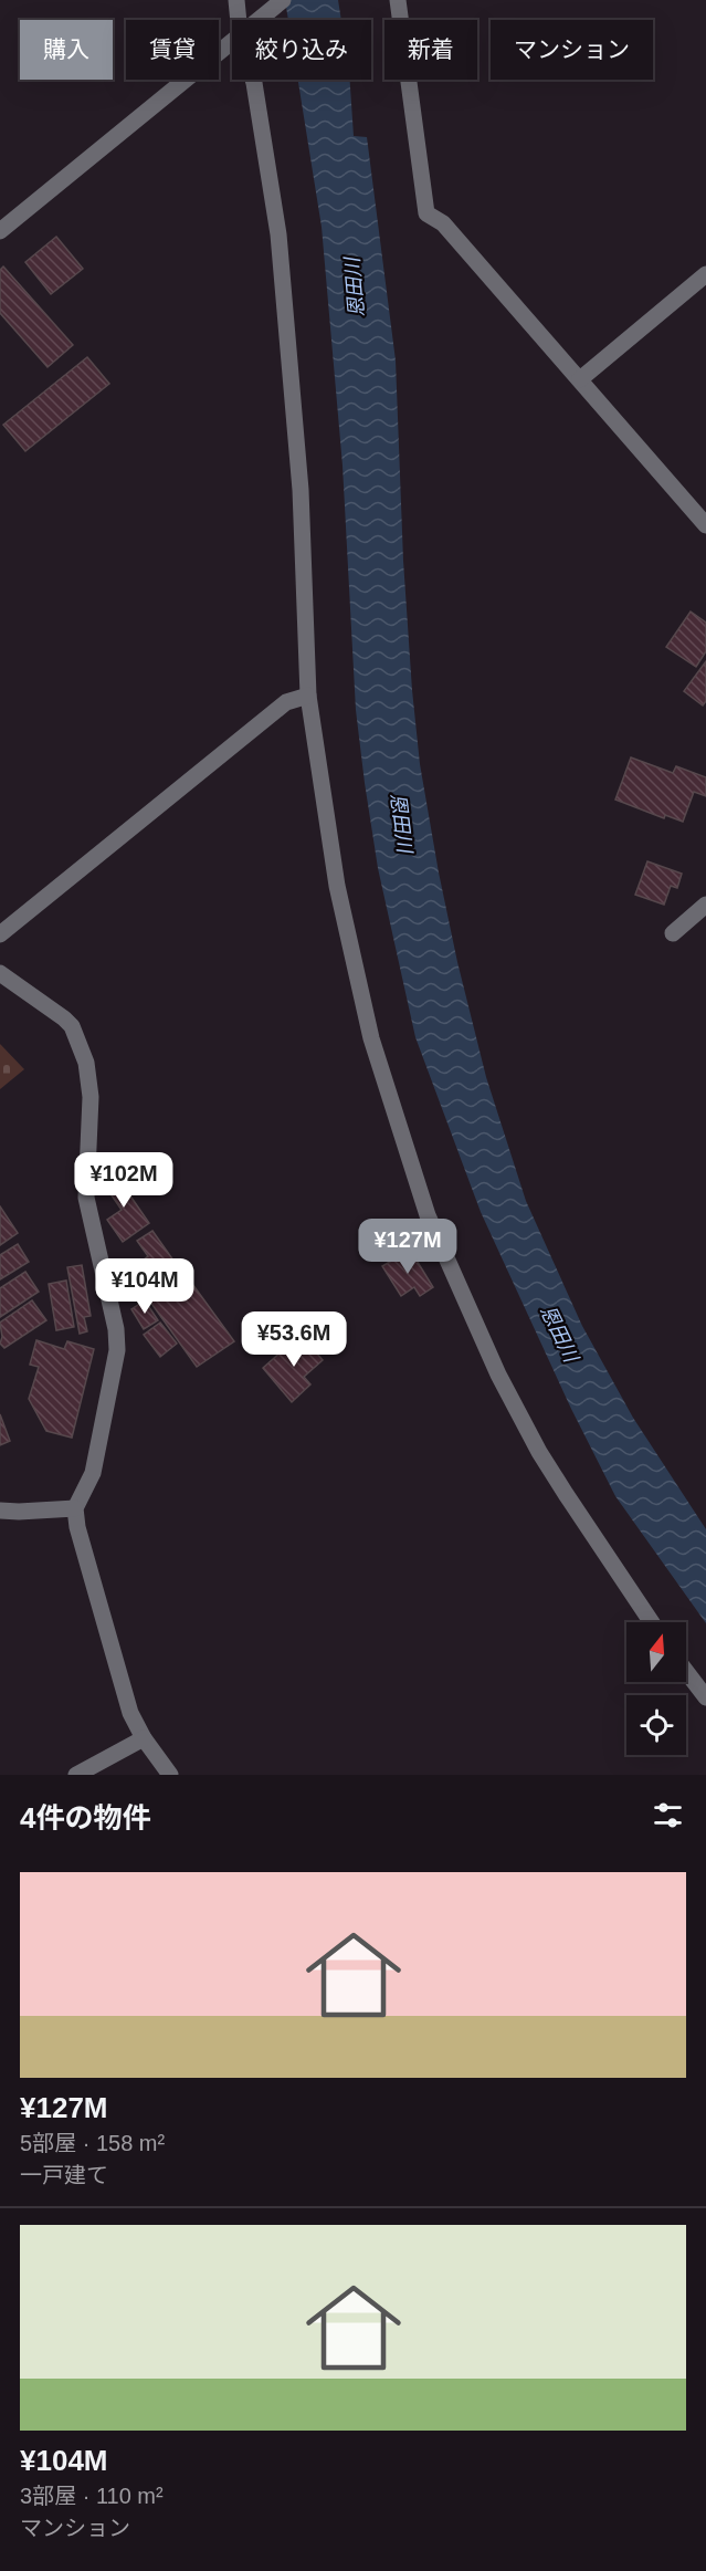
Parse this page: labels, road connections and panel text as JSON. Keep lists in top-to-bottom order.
{
  "water": ["恩田川"],
  "north": "top",
  "page": {
    "chip": [
      "購入",
      "賃貸",
      "絞り込み",
      "新着",
      "マンション"
    ],
    "price": [
      "¥102M",
      "¥127M",
      "¥104M",
      "¥53.6M"
    ],
    "heading": "4件の物件",
    "list": [
      {
        "name": "¥127M",
        "note": "5部屋 · 158 m² · 一戸建て"
      },
      {
        "name": "¥104M",
        "note": "3部屋 · 110 m² · マンション"
      }
    ]
  }
}
